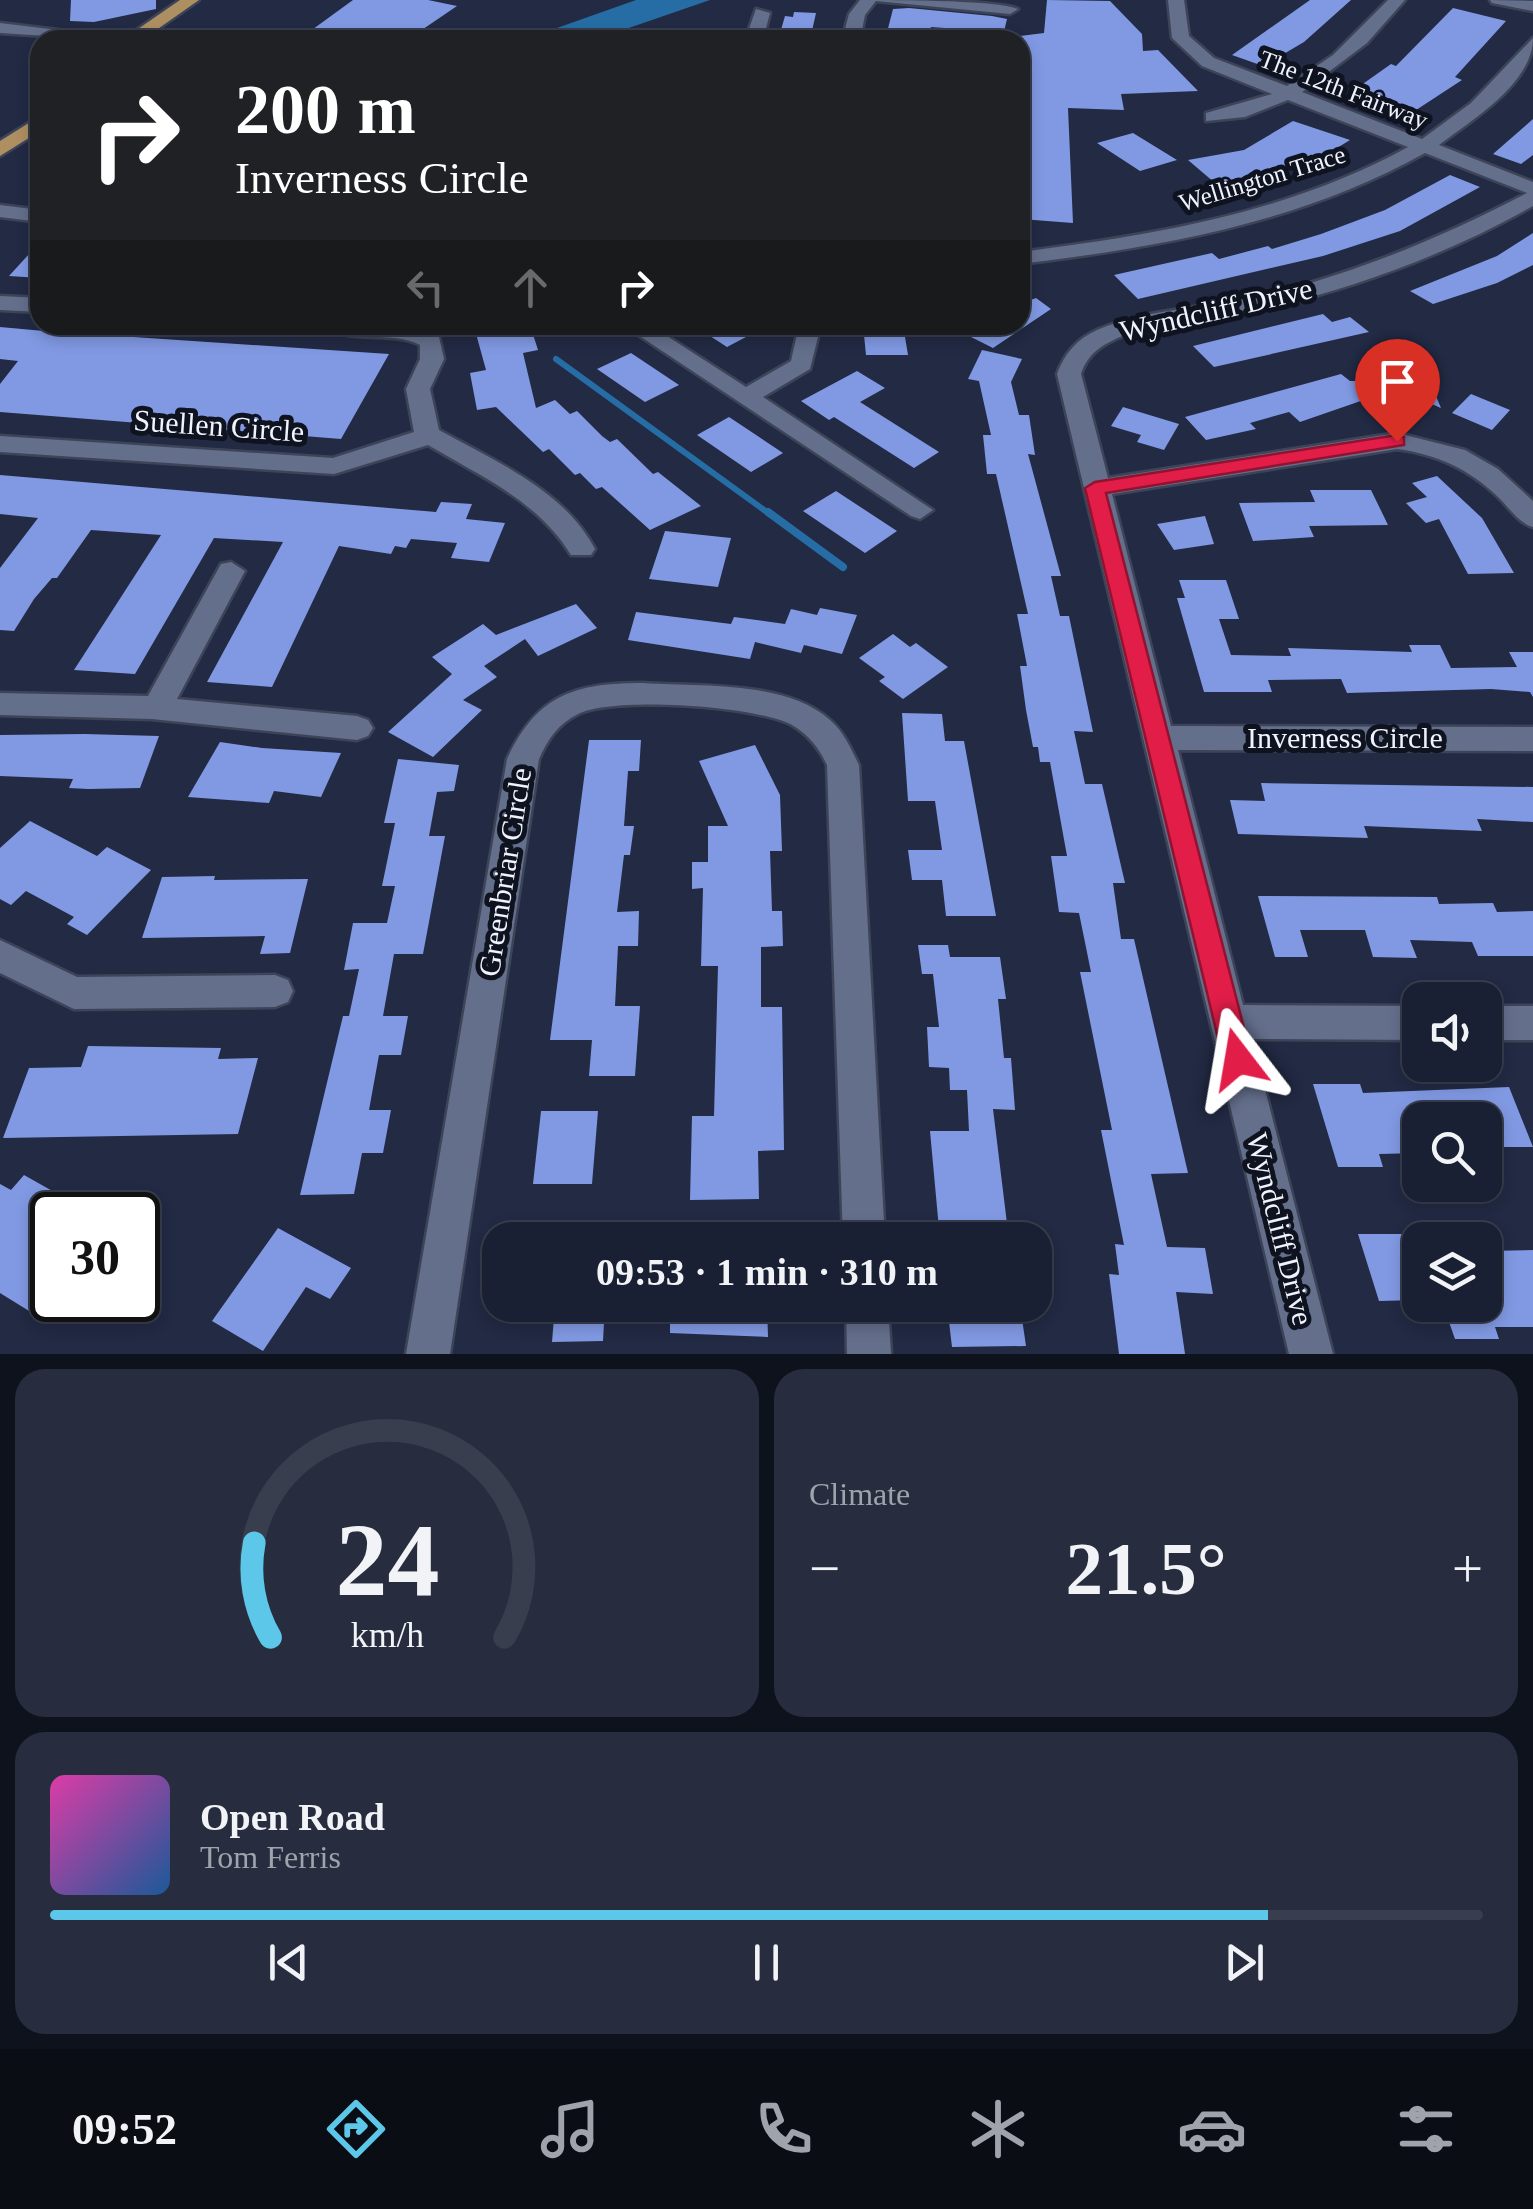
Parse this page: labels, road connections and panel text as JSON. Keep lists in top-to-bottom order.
{
  "streets": {
    "street": [
      "The 12th Fairway",
      "Wellington Trace",
      "Wyndcliff Drive",
      "Suellen Circle",
      "Inverness Circle",
      "Greenbriar Circle"
    ]
  },
  "crossings": [
    ["The 12th Fairway", "Wellington Trace"],
    ["Wyndcliff Drive", "Inverness Circle"]
  ],
  "page": {
    "turn": ["200 m", "Inverness Circle"],
    "limit": "30",
    "trip": "09:53 · 1 min · 310 m",
    "tile": "Climate",
    "heat": ["−", "21.5°", "+"],
    "song": ["Open Road", "Tom Ferris"],
    "tabs": "09:52",
    "gauge": ["24", "km/h"]
  }
}
